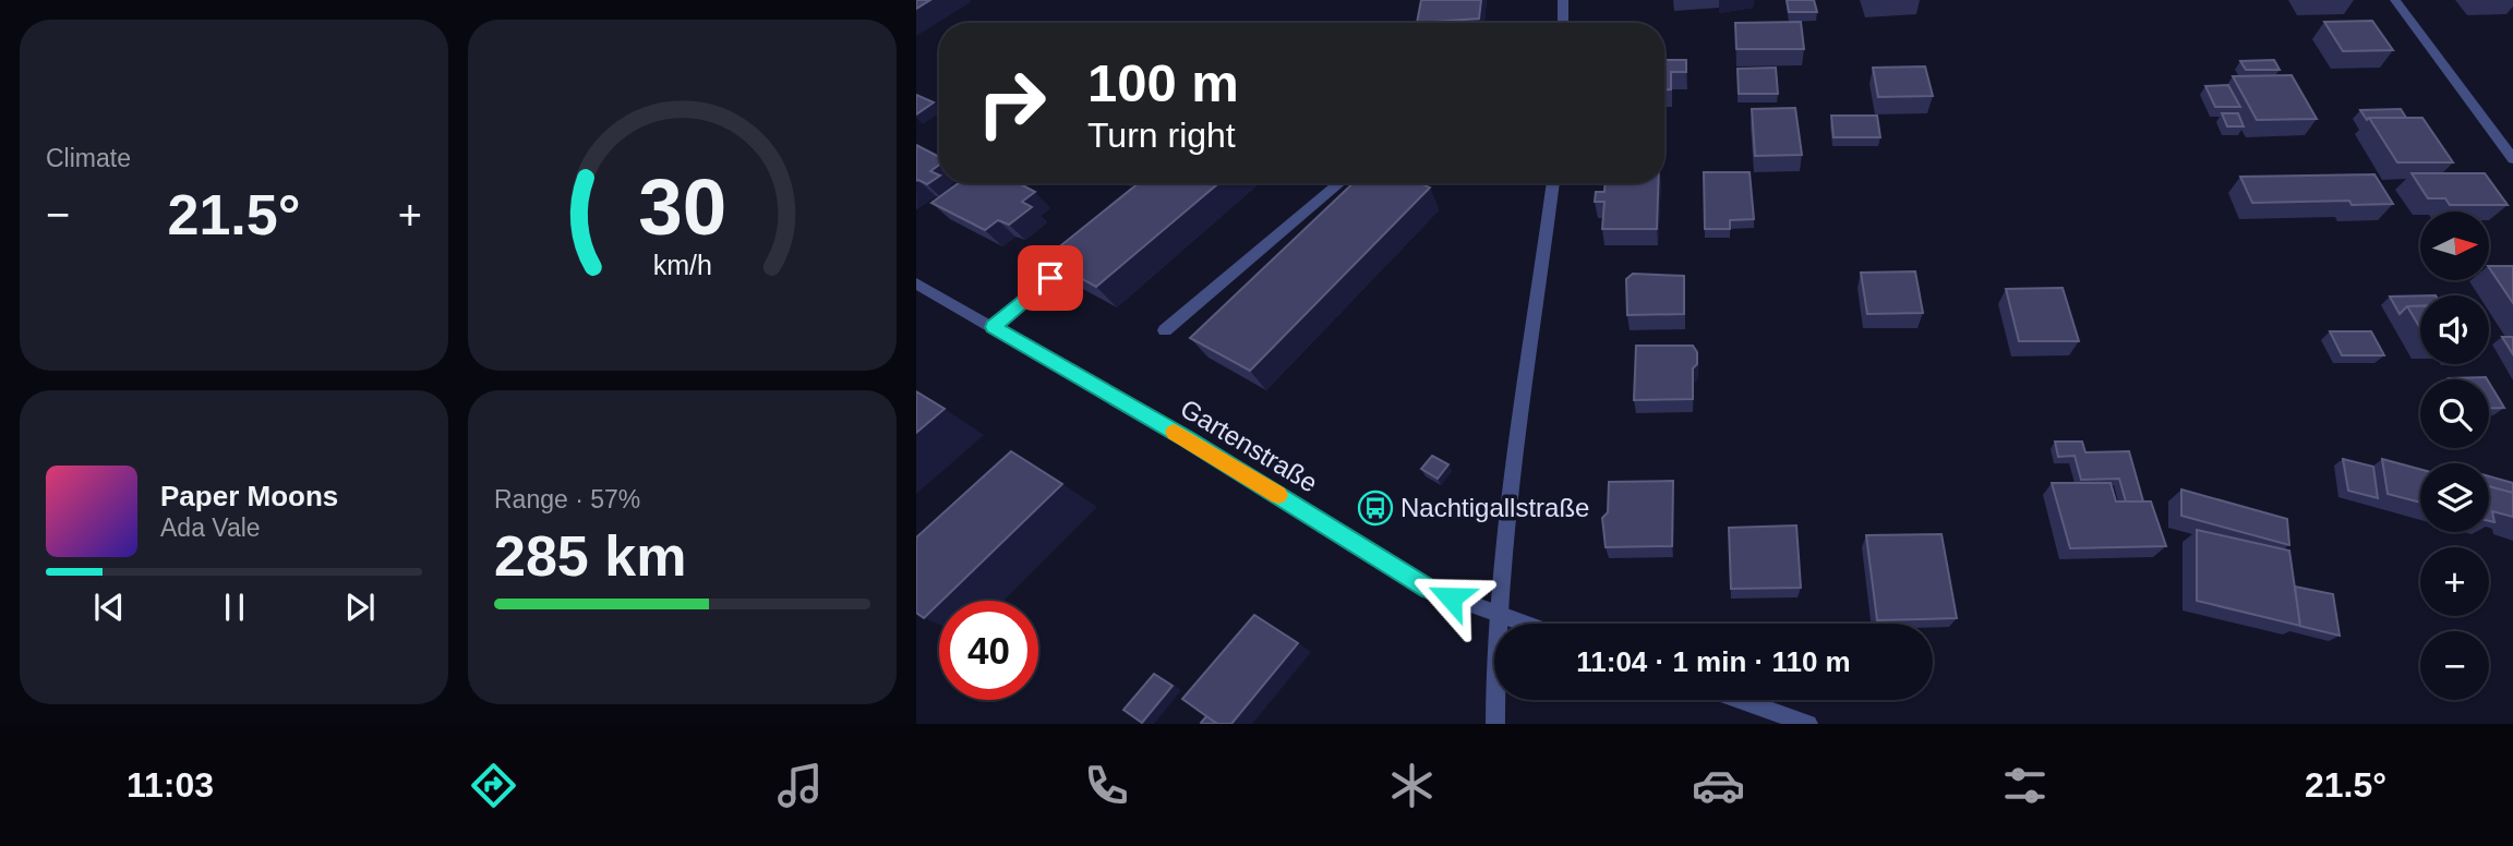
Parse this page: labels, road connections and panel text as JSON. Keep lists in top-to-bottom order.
{
  "streets": {
    "street": ["Gartenstraße"]
  },
  "places": {
    "bus stop": ["Nachtigallstraße"]
  },
  "north": "right",
  "page": {
    "tile": [
      "Climate",
      ["Range · 57%", "285 km"]
    ],
    "turn": ["100 m", "Turn right"],
    "heat": ["−", "21.5°", "+"],
    "map_buttons": ["+", "−"],
    "song": ["Paper Moons", "Ada Vale"],
    "limit": "40",
    "trip": "11:04 · 1 min · 110 m",
    "tabs": ["11:03", "21.5°"],
    "gauge": ["30", "km/h"]
  }
}
